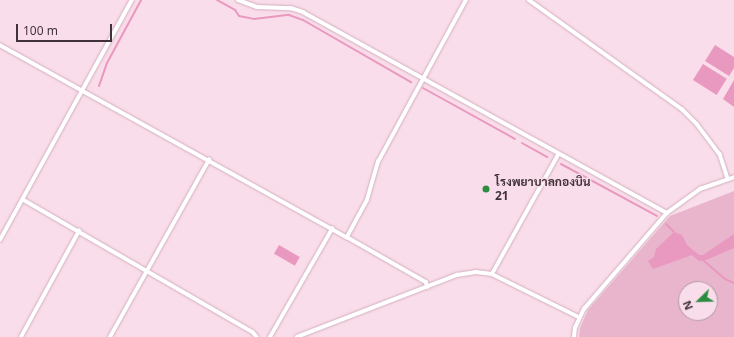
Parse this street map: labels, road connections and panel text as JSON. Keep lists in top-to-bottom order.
{
  "places": ["โรงพยาบาลกองบิน 21"],
  "scale_bar": "100 m",
  "north": "bottom left"
}
